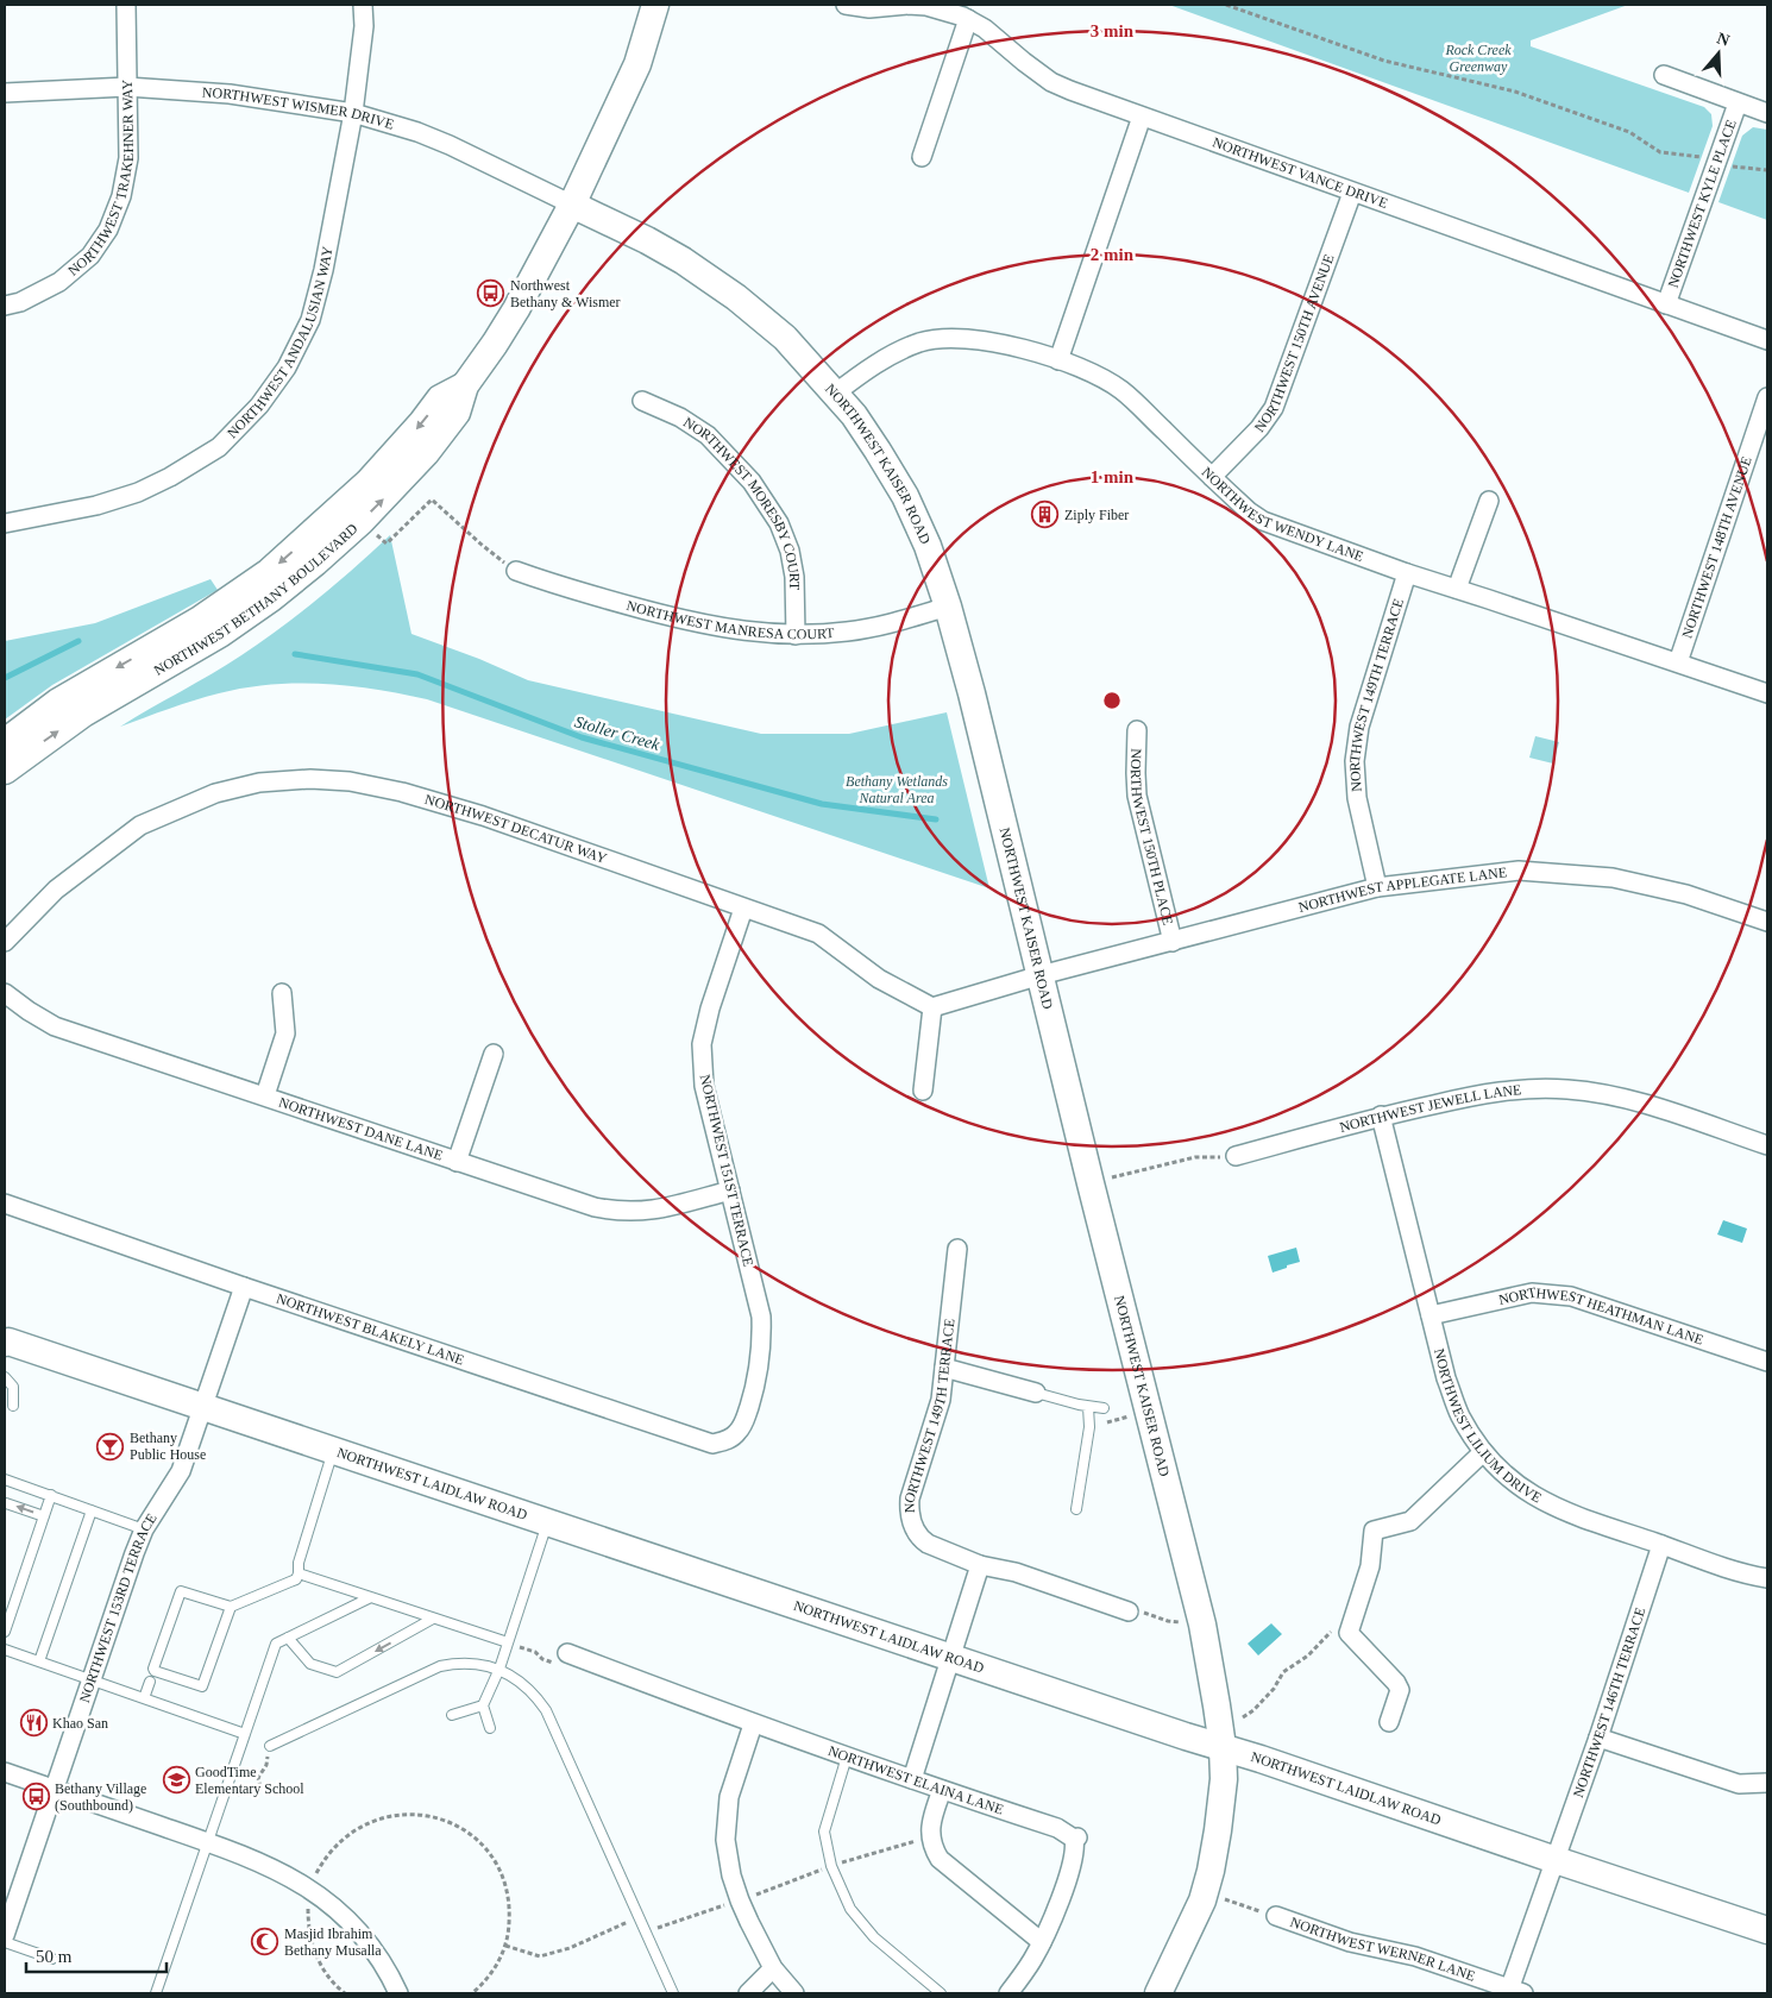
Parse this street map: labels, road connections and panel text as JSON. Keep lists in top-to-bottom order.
{
  "streets": {
    "main road": ["NORTHWEST KAISER ROAD", "NORTHWEST BETHANY BOULEVARD", "NORTHWEST LAIDLAW ROAD"],
    "street": [
      "NORTHWEST WISMER DRIVE",
      "NORTHWEST VANCE DRIVE",
      "NORTHWEST TRAKEHNER WAY",
      "NORTHWEST KYLE PLACE",
      "NORTHWEST ANDALUSIAN WAY",
      "NORTHWEST 150TH AVENUE",
      "NORTHWEST MORESBY COURT",
      "NORTHWEST WENDY LANE",
      "NORTHWEST 148TH AVENUE",
      "NORTHWEST MANRESA COURT",
      "NORTHWEST 149TH TERRACE",
      "NORTHWEST DECATUR WAY",
      "NORTHWEST 150TH PLACE",
      "NORTHWEST APPLEGATE LANE",
      "NORTHWEST JEWELL LANE",
      "NORTHWEST DANE LANE",
      "NORTHWEST 151ST TERRACE",
      "NORTHWEST HEATHMAN LANE",
      "NORTHWEST BLAKELY LANE",
      "NORTHWEST LILIUM DRIVE",
      "NORTHWEST 153RD TERRACE",
      "NORTHWEST 146TH TERRACE",
      "NORTHWEST ELAINA LANE",
      "NORTHWEST WERNER LANE"
    ]
  },
  "crossings": [
    ["NORTHWEST WISMER DRIVE", "NORTHWEST TRAKEHNER WAY"],
    ["NORTHWEST WISMER DRIVE", "NORTHWEST ANDALUSIAN WAY"],
    ["NORTHWEST WISMER DRIVE", "NORTHWEST KAISER ROAD"],
    ["NORTHWEST WISMER DRIVE", "NORTHWEST BETHANY BOULEVARD"],
    ["NORTHWEST VANCE DRIVE", "NORTHWEST KYLE PLACE"],
    ["NORTHWEST VANCE DRIVE", "NORTHWEST 150TH AVENUE"],
    ["NORTHWEST 150TH AVENUE", "NORTHWEST WENDY LANE"],
    ["NORTHWEST KAISER ROAD", "NORTHWEST WENDY LANE"],
    ["NORTHWEST KAISER ROAD", "NORTHWEST BETHANY BOULEVARD"],
    ["NORTHWEST KAISER ROAD", "NORTHWEST MANRESA COURT"],
    ["NORTHWEST KAISER ROAD", "NORTHWEST APPLEGATE LANE"],
    ["NORTHWEST KAISER ROAD", "NORTHWEST LAIDLAW ROAD"],
    ["NORTHWEST MORESBY COURT", "NORTHWEST MANRESA COURT"],
    ["NORTHWEST WENDY LANE", "NORTHWEST 148TH AVENUE"],
    ["NORTHWEST WENDY LANE", "NORTHWEST 149TH TERRACE"],
    ["NORTHWEST 149TH TERRACE", "NORTHWEST APPLEGATE LANE"],
    ["NORTHWEST DECATUR WAY", "NORTHWEST 151ST TERRACE"],
    ["NORTHWEST 150TH PLACE", "NORTHWEST APPLEGATE LANE"],
    ["NORTHWEST JEWELL LANE", "NORTHWEST LILIUM DRIVE"],
    ["NORTHWEST DANE LANE", "NORTHWEST 151ST TERRACE"],
    ["NORTHWEST 151ST TERRACE", "NORTHWEST BLAKELY LANE"],
    ["NORTHWEST HEATHMAN LANE", "NORTHWEST LILIUM DRIVE"],
    ["NORTHWEST BLAKELY LANE", "NORTHWEST 153RD TERRACE"],
    ["NORTHWEST LILIUM DRIVE", "NORTHWEST 146TH TERRACE"],
    ["NORTHWEST LAIDLAW ROAD", "NORTHWEST 153RD TERRACE"],
    ["NORTHWEST LAIDLAW ROAD", "NORTHWEST 146TH TERRACE"],
    ["NORTHWEST 146TH TERRACE", "NORTHWEST WERNER LANE"]
  ],
  "water": ["Stoller Creek"],
  "parks": ["Rock Creek Greenway", "Bethany Wetlands Natural Area"],
  "places": {
    "bus stop": ["Northwest Bethany & Wismer", "Bethany Village (Southbound)"],
    "building": ["Ziply Fiber"],
    "bar": ["Bethany Public House"],
    "restaurant": ["Khao San"],
    "school or university": ["GoodTime Elementary School"],
    "mosque": ["Masjid Ibrahim Bethany Musalla"]
  },
  "scale_bar": "50 m",
  "north": "top",
  "rings": ["3 min", "2 min", "1 min"]
}
